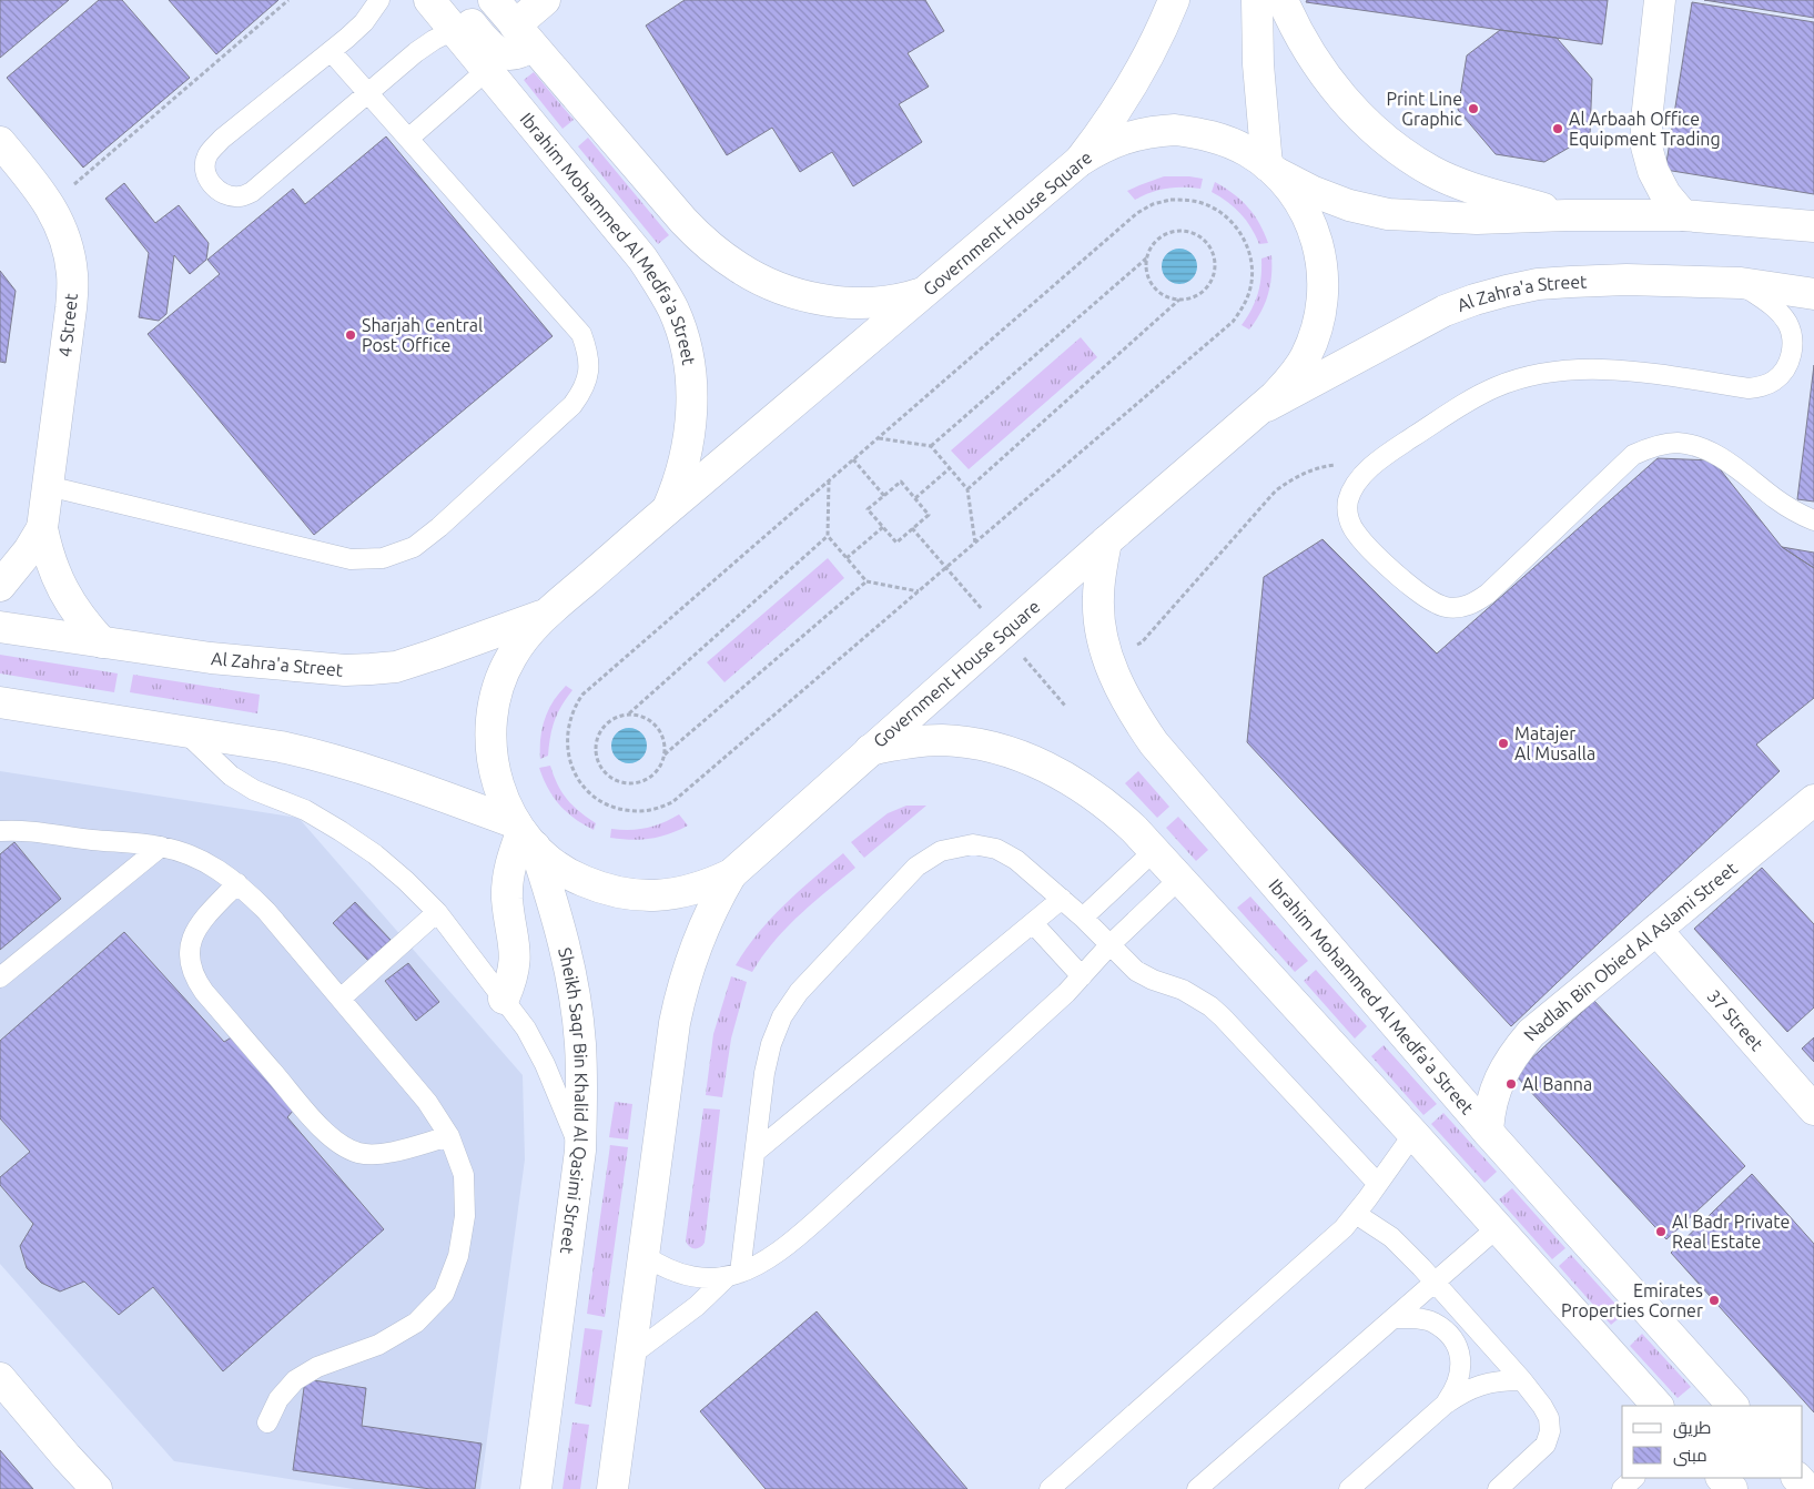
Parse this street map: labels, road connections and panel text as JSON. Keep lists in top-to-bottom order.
{
  "streets": {
    "main road": [
      "Government House Square",
      "Ibrahim Mohammed Al Medfa'a Street",
      "Al Zahra'a Street",
      "4 Street",
      "Nadlah Bin Obied Al Aslami Street",
      "37 Street",
      "Sheikh Saqr Bin Khalid Al Qasimi Street"
    ]
  },
  "crossings": [
    ["Government House Square", "Ibrahim Mohammed Al Medfa'a Street"],
    ["Government House Square", "Al Zahra'a Street"],
    ["Government House Square", "Sheikh Saqr Bin Khalid Al Qasimi Street"],
    ["Ibrahim Mohammed Al Medfa'a Street", "Nadlah Bin Obied Al Aslami Street"],
    ["Al Zahra'a Street", "4 Street"],
    ["Nadlah Bin Obied Al Aslami Street", "37 Street"]
  ],
  "places": [
    "Print Line Graphic",
    "Al Arbaah Office Equipment Trading",
    "Sharjah Central Post Office",
    "Matajer Al Musalla",
    "Al Banna",
    "Al Badr Private Real Estate",
    "Emirates Properties Corner"
  ],
  "legend": ["طريق", "مبنى"]
}
